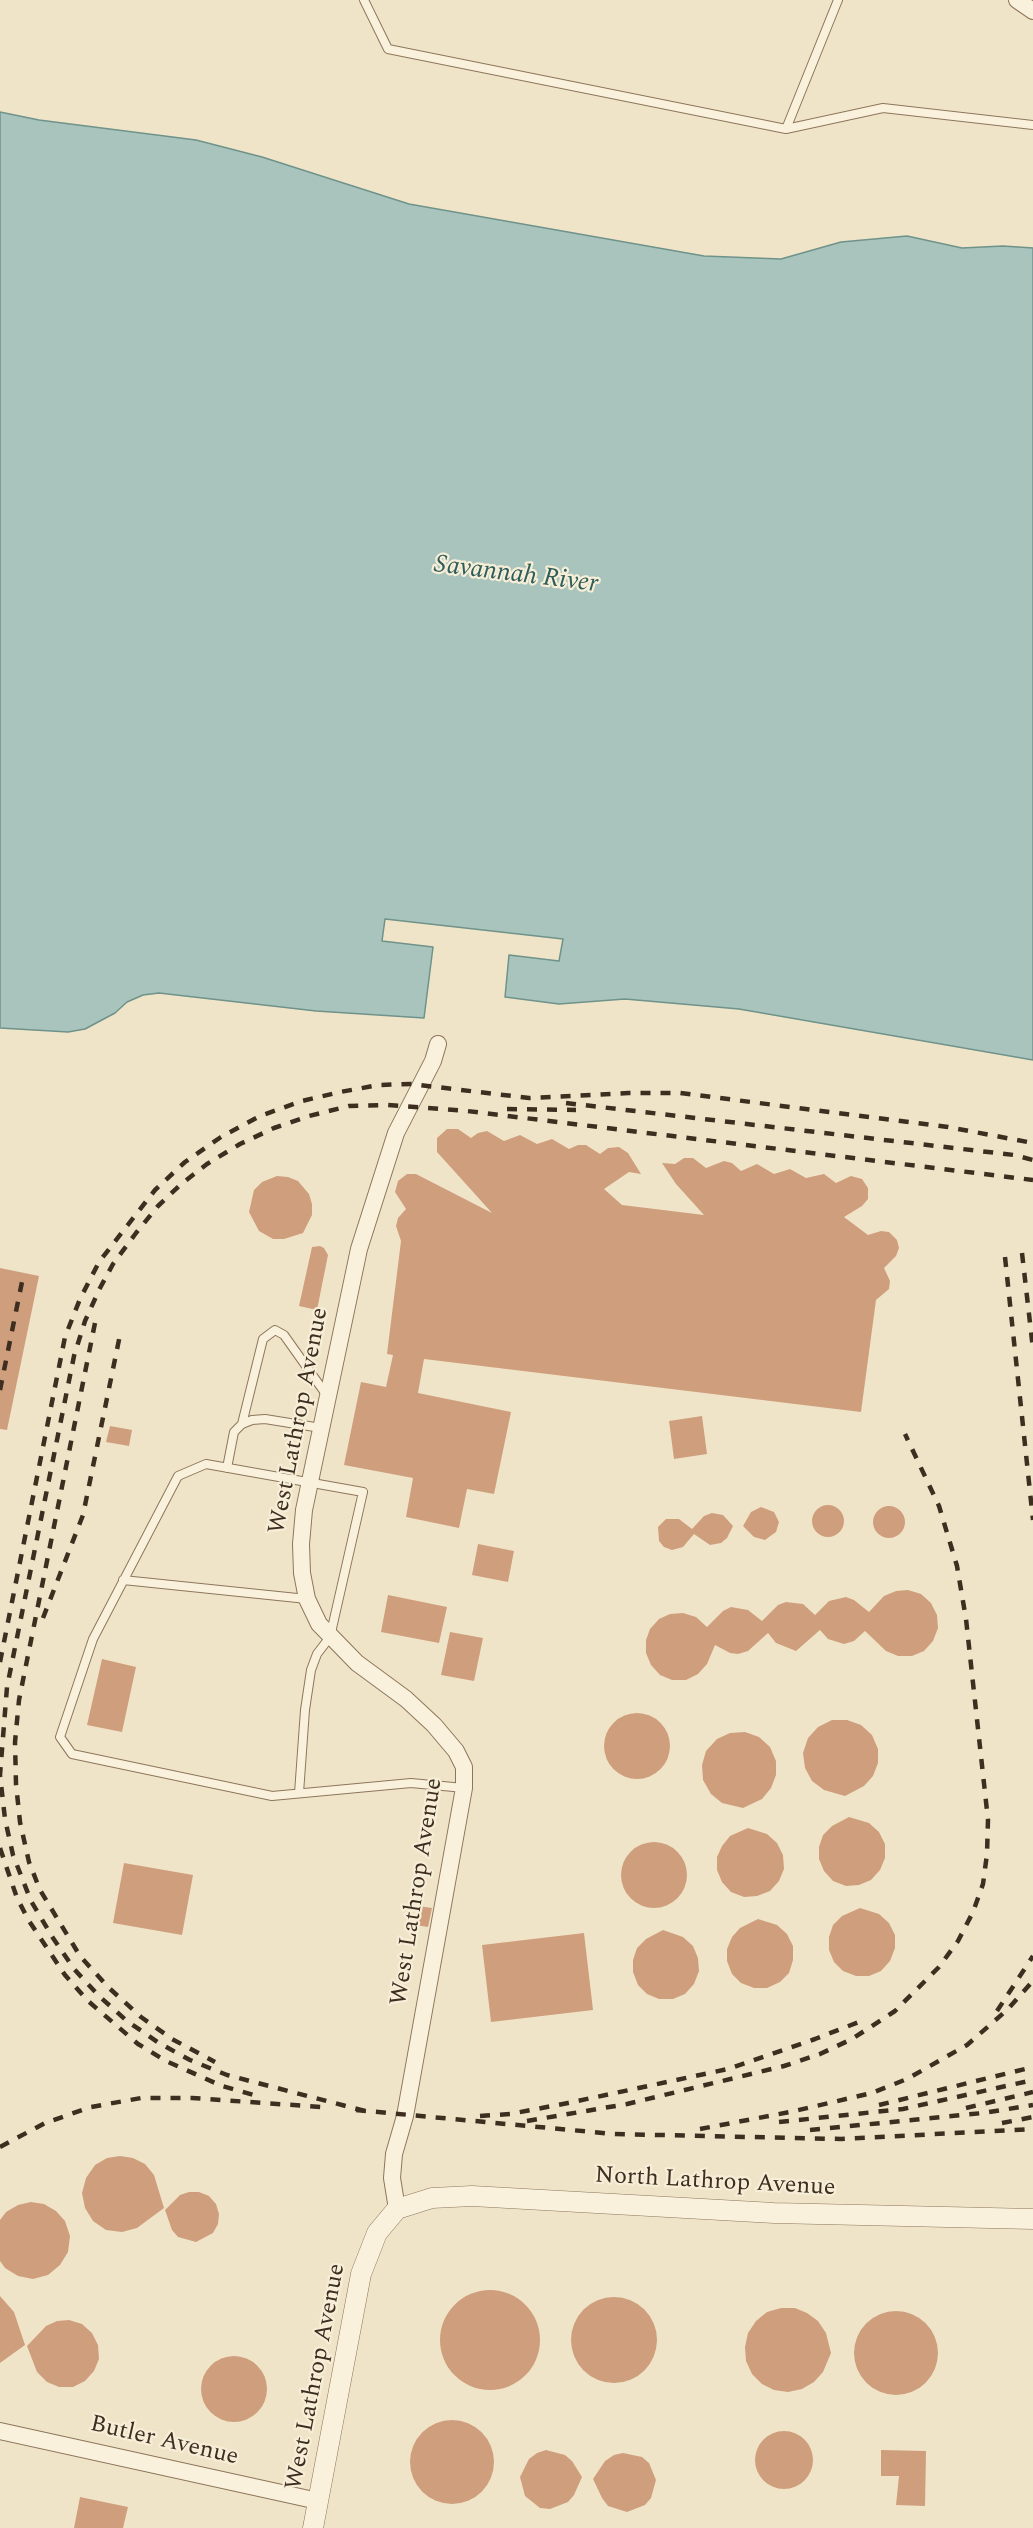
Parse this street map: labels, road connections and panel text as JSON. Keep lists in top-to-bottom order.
{
  "streets": {
    "street": ["West Lathrop Avenue", "North Lathrop Avenue", "Butler Avenue"]
  },
  "crossings": [
    ["West Lathrop Avenue", "North Lathrop Avenue"],
    ["West Lathrop Avenue", "Butler Avenue"]
  ],
  "water": ["Savannah River"]
}
